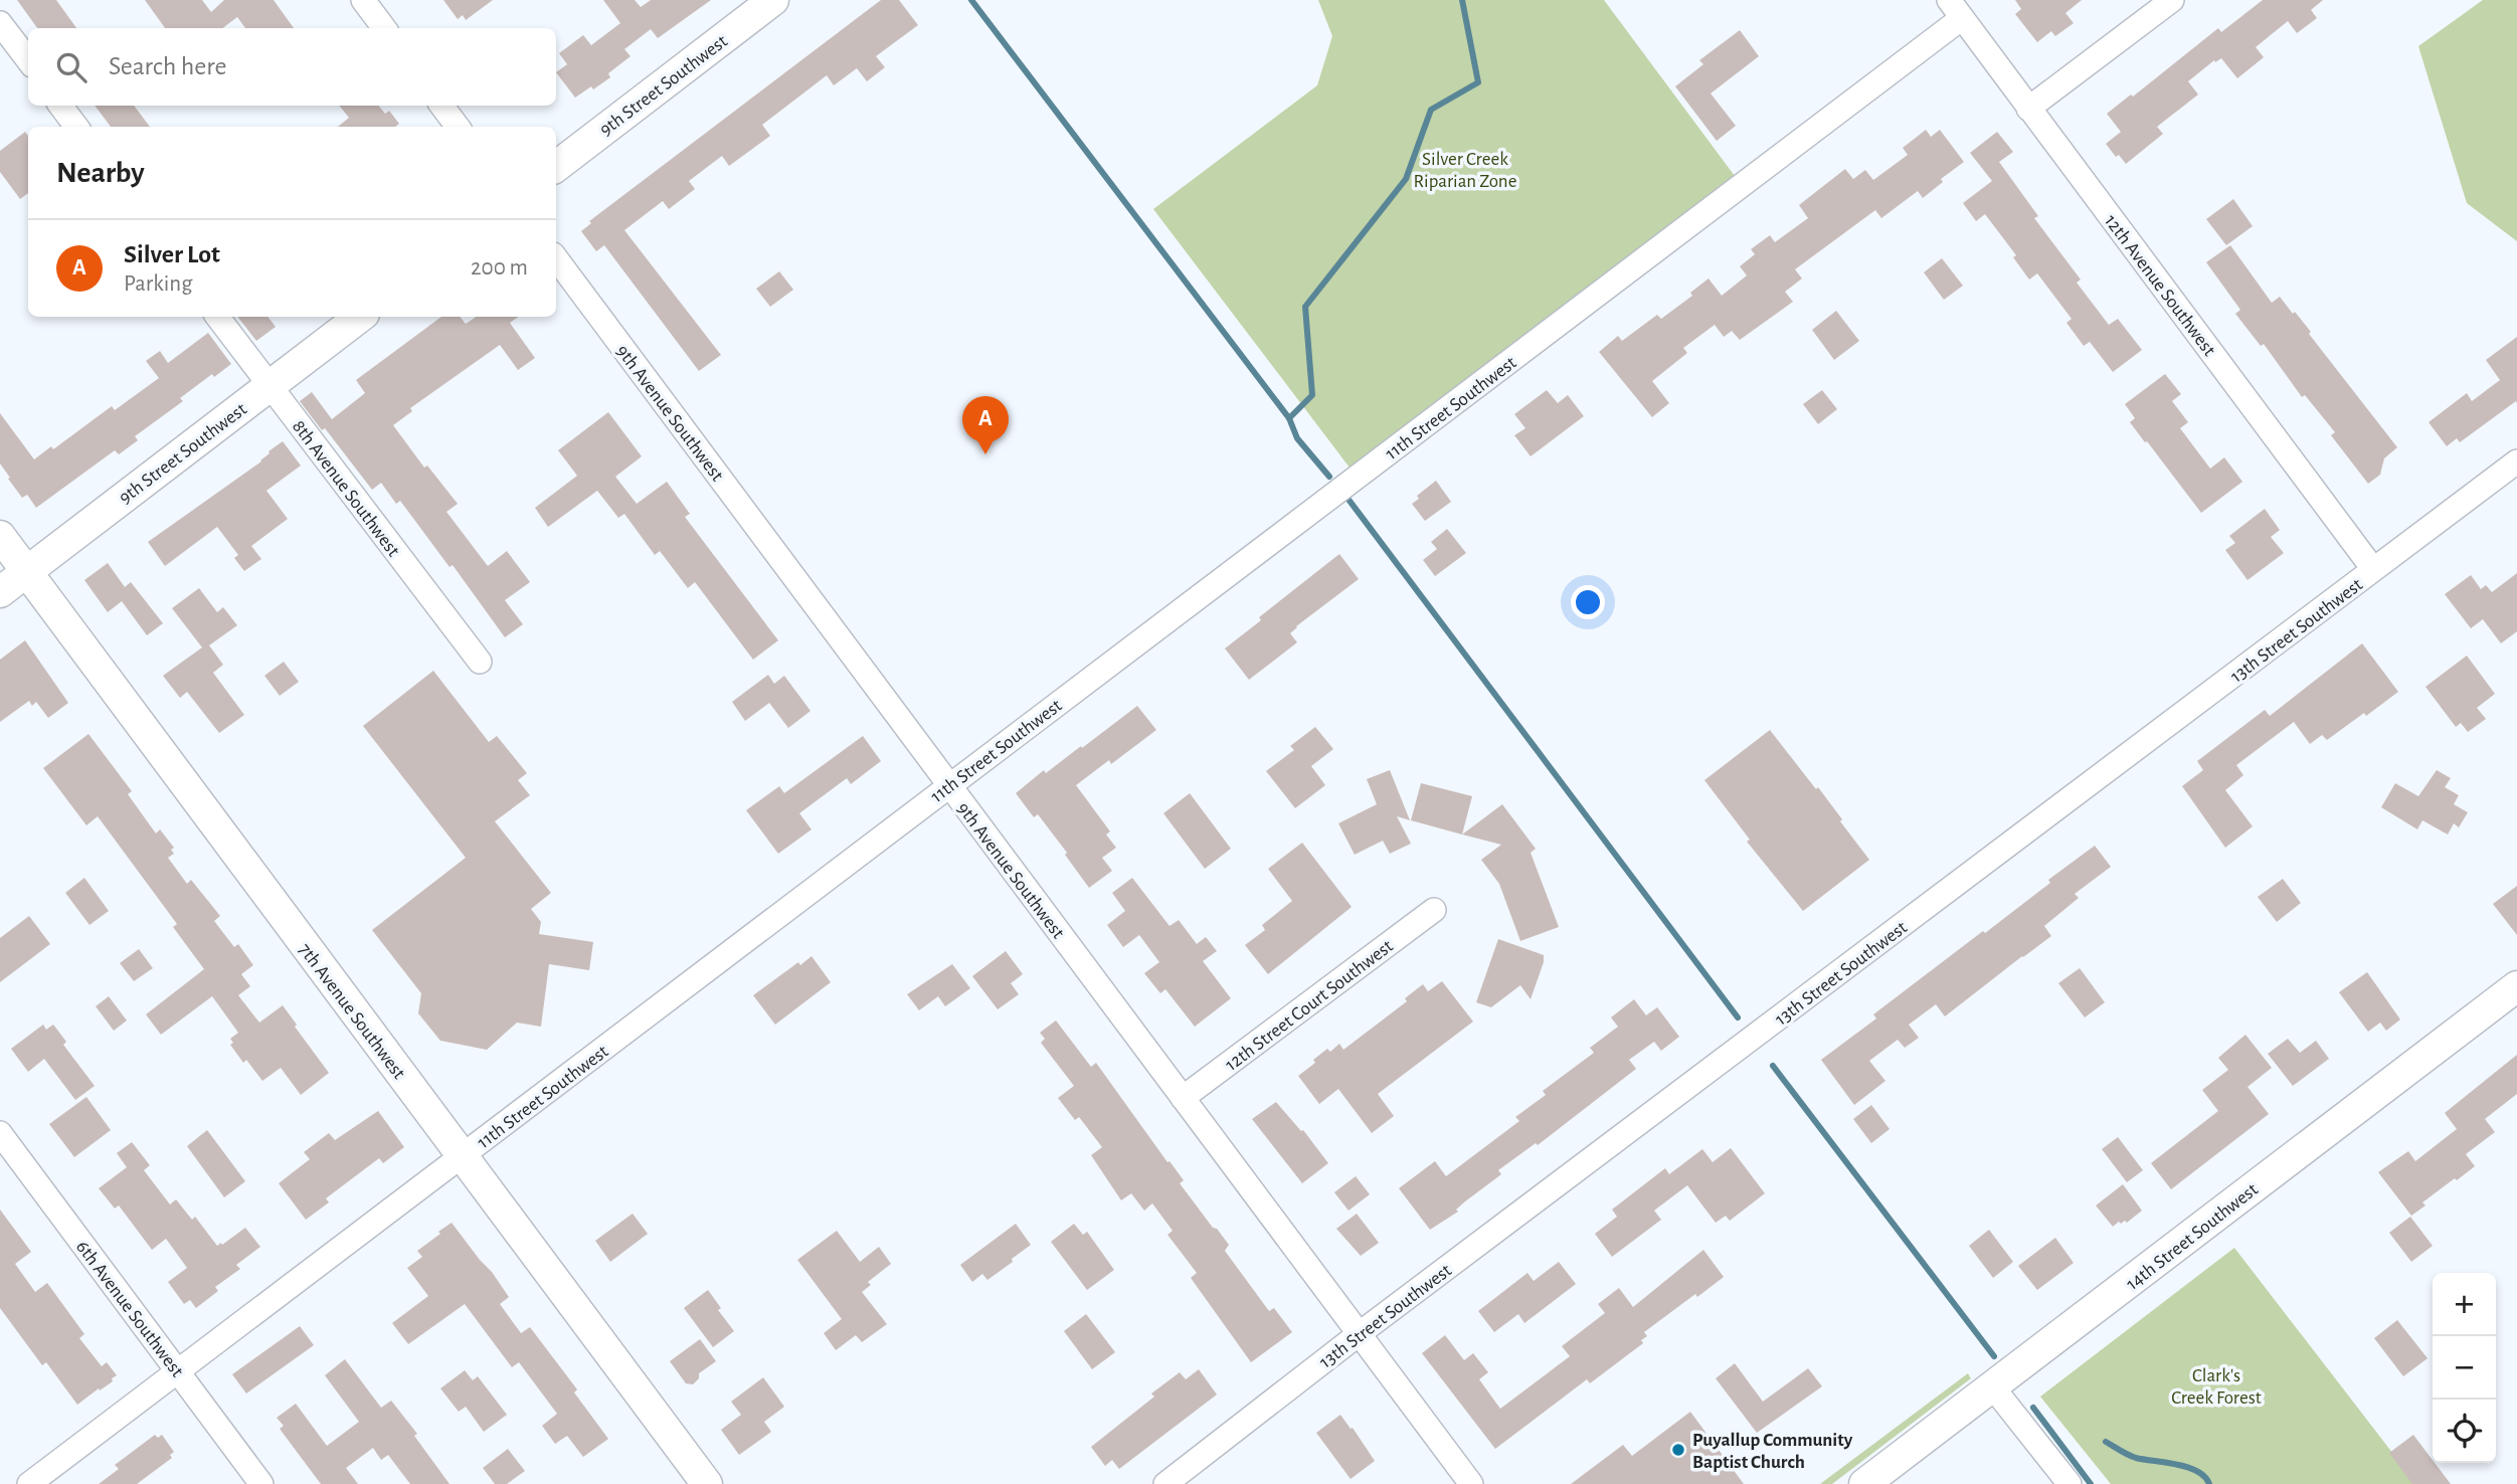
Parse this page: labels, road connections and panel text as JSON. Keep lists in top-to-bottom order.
{
  "streets": {
    "street": [
      "9th Street Southwest",
      "12th Avenue Southwest",
      "11th Street Southwest",
      "9th Avenue Southwest",
      "8th Avenue Southwest",
      "13th Street Southwest",
      "12th Street Court Southwest",
      "7th Avenue Southwest",
      "14th Street Southwest",
      "6th Avenue Southwest"
    ]
  },
  "crossings": [
    ["9th Street Southwest", "8th Avenue Southwest"],
    ["9th Street Southwest", "7th Avenue Southwest"],
    ["12th Avenue Southwest", "11th Street Southwest"],
    ["12th Avenue Southwest", "13th Street Southwest"],
    ["11th Street Southwest", "9th Avenue Southwest"],
    ["11th Street Southwest", "7th Avenue Southwest"],
    ["11th Street Southwest", "6th Avenue Southwest"],
    ["9th Avenue Southwest", "13th Street Southwest"],
    ["9th Avenue Southwest", "12th Street Court Southwest"]
  ],
  "parks": ["Silver Creek Riparian Zone", "Clark's Creek Forest"],
  "places": ["Puyallup Community Baptist Church"],
  "page": {
    "search": "Search here",
    "heading": "Nearby",
    "list": [
      {
        "mark": "A",
        "name": "Silver Lot",
        "note": "Parking",
        "value": "200 m"
      }
    ],
    "pins": "A",
    "map_buttons": ["+", "−"]
  }
}
